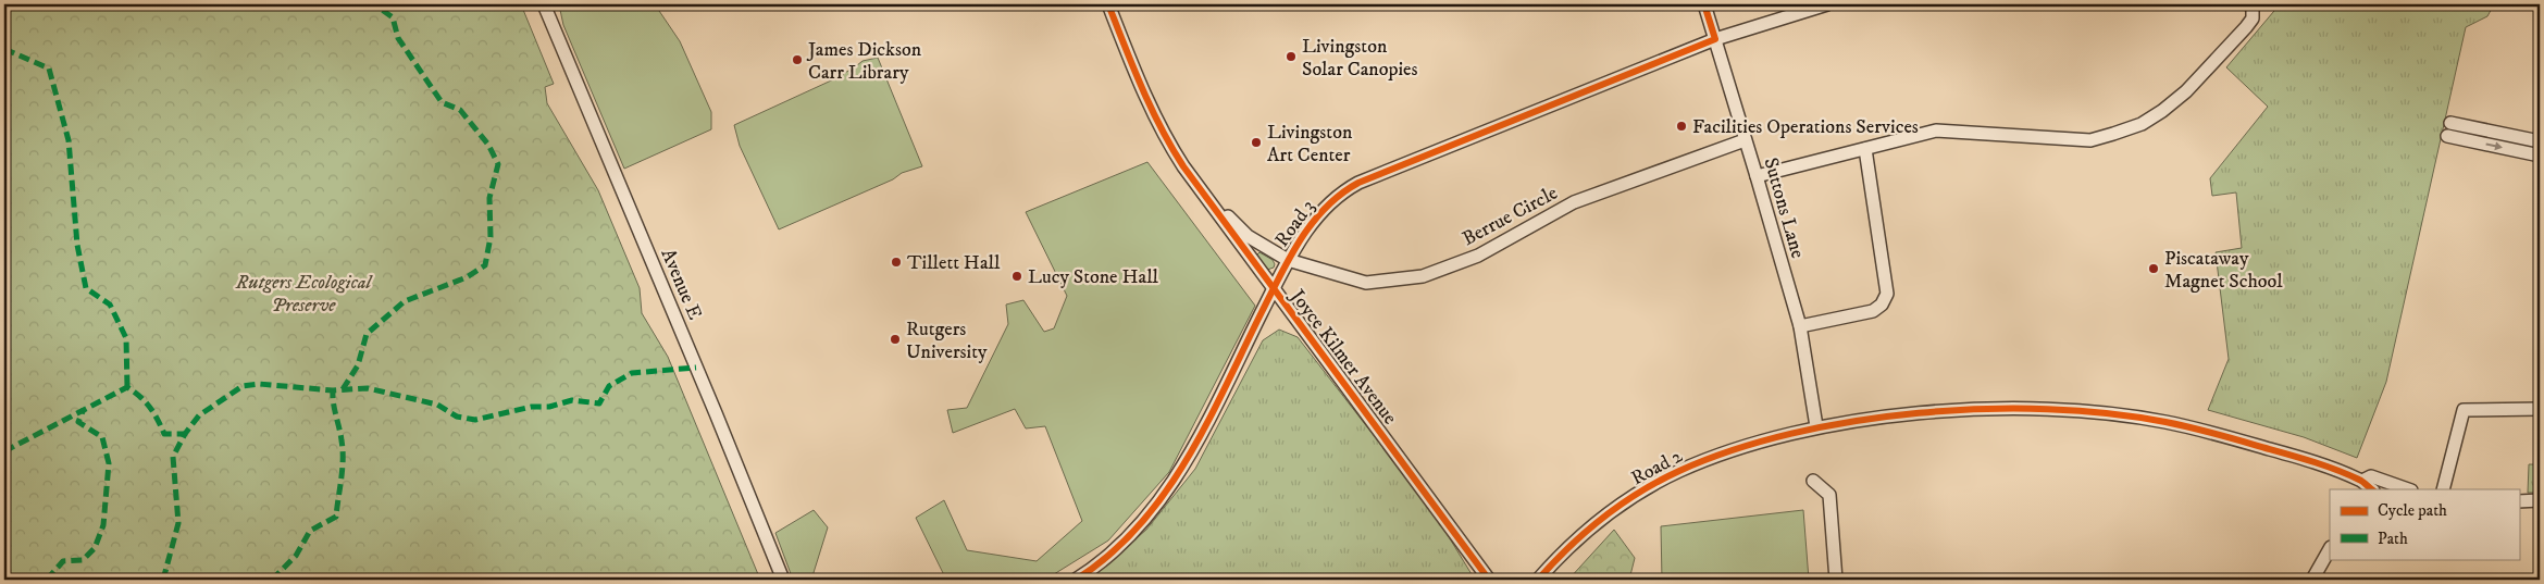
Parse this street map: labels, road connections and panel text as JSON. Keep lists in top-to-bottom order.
{
  "streets": {
    "street": [
      "Suttons Lane",
      "Berrue Circle",
      "Road 3",
      "Avenue E",
      "Joyce Kilmer Avenue",
      "Road 2"
    ]
  },
  "crossings": [
    ["Suttons Lane", "Berrue Circle"],
    ["Suttons Lane", "Road 3"],
    ["Suttons Lane", "Road 2"],
    ["Berrue Circle", "Road 3"],
    ["Berrue Circle", "Joyce Kilmer Avenue"],
    ["Road 3", "Joyce Kilmer Avenue"]
  ],
  "parks": ["Rutgers Ecological Preserve"],
  "places": [
    "Livingston Solar Canopies",
    "James Dickson Carr Library",
    "Facilities Operations Services",
    "Livingston Art Center",
    "Tillett Hall",
    "Piscataway Magnet School",
    "Lucy Stone Hall",
    "Rutgers University"
  ],
  "legend": ["Cycle path", "Path"]
}
